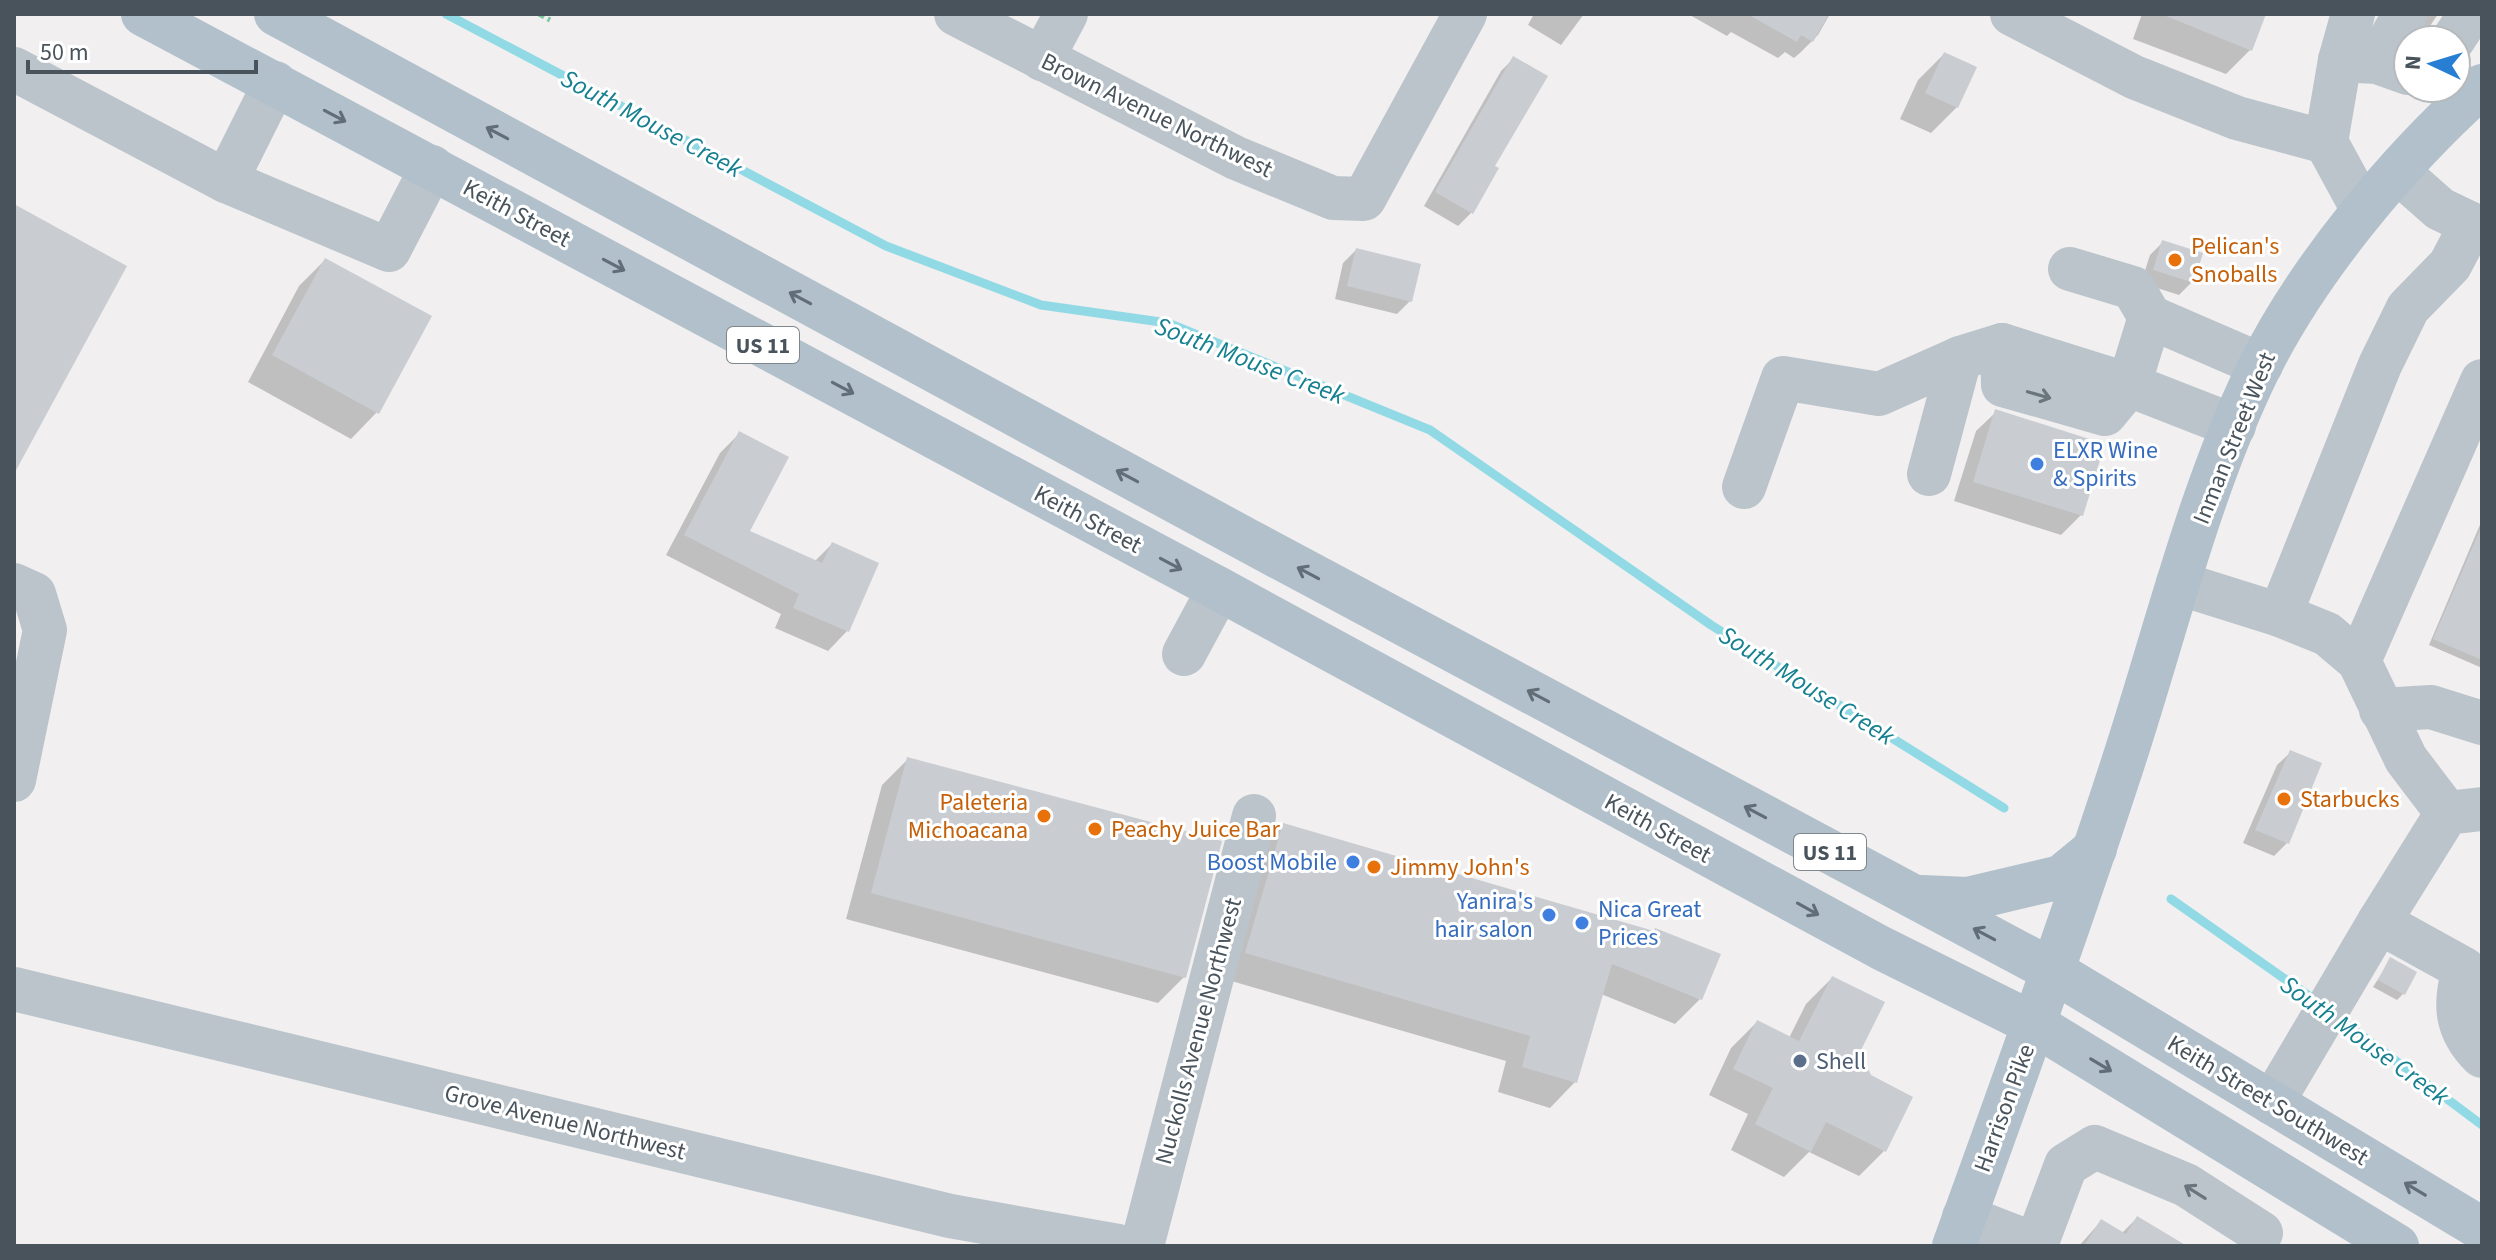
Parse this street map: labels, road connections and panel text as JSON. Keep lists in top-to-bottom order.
{
  "streets": {
    "main road": [
      "Keith Street",
      "US 11",
      "Inman Street West",
      "Keith Street Southwest",
      "Harrison Pike"
    ],
    "street": ["Brown Avenue Northwest", "Nuckolls Avenue Northwest", "Grove Avenue Northwest"]
  },
  "crossings": [
    ["Keith Street", "US 11"],
    ["Keith Street", "Harrison Pike"],
    ["US 11", "Inman Street West"],
    ["US 11", "Keith Street Southwest"],
    ["US 11", "Harrison Pike"],
    ["Inman Street West", "Keith Street Southwest"],
    ["Inman Street West", "Harrison Pike"],
    ["Keith Street Southwest", "Harrison Pike"]
  ],
  "water": ["South Mouse Creek"],
  "places": [
    "Pelican's Snoballs",
    "ELXR Wine & Spirits",
    "Starbucks",
    "Paleteria Michoacana",
    "Peachy Juice Bar",
    "Boost Mobile",
    "Jimmy John's",
    "Yanira's hair salon",
    "Nica Great Prices",
    "Shell"
  ],
  "scale_bar": "50 m",
  "north": "left"
}
